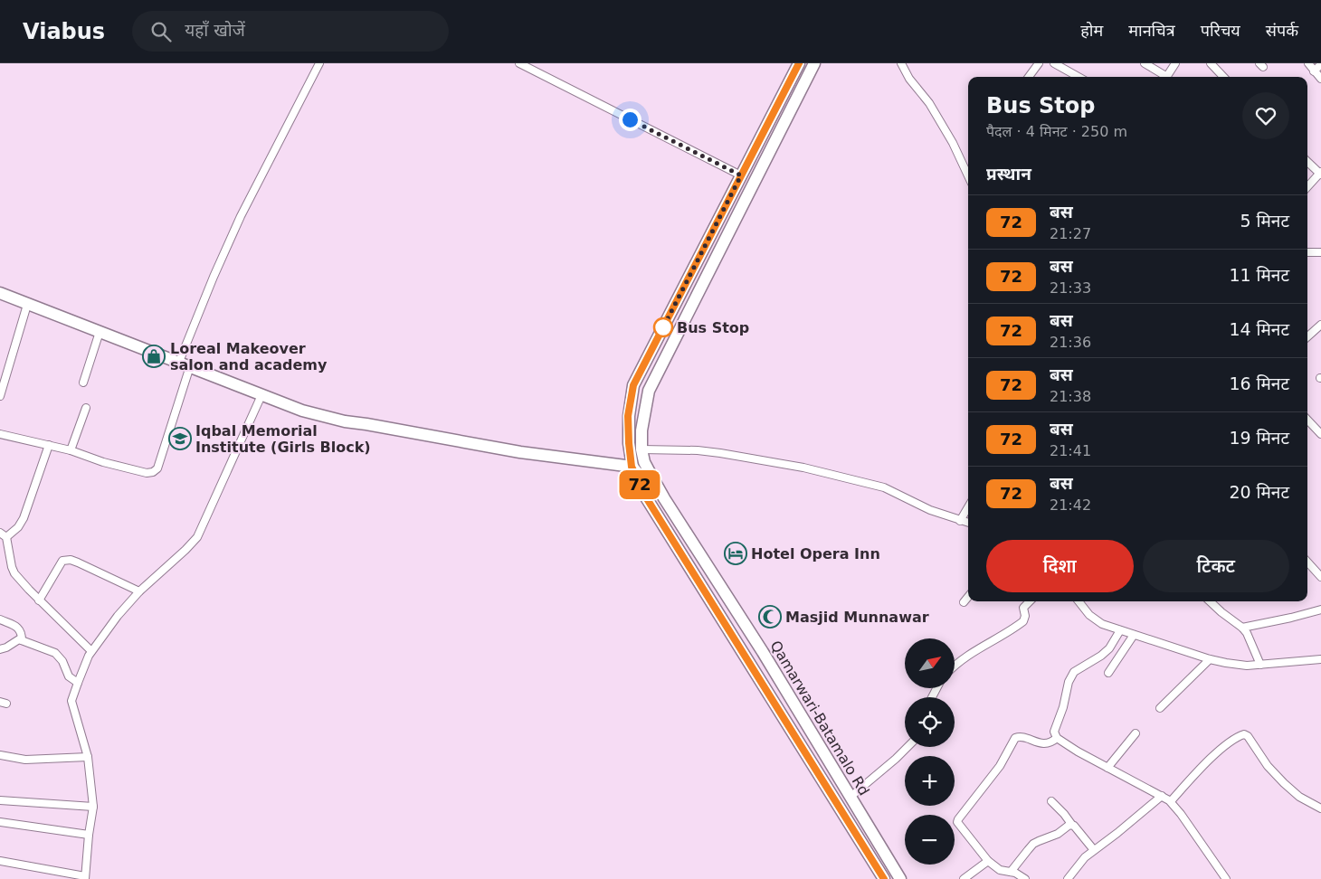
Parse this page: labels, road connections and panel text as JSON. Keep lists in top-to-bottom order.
{
  "streets": {
    "main road": ["Qamarwari-Batamalo Rd"]
  },
  "places": {
    "other": ["Bus Stop"],
    "shop": ["Loreal Makeover salon and academy"],
    "school or university": ["Iqbal Memorial Institute (Girls Block)"],
    "hotel": ["Hotel Opera Inn"],
    "mosque": ["Masjid Munnawar"]
  },
  "lines": ["bus line 72"],
  "north": "top right",
  "page": {
    "header": "Viabus",
    "search": "यहाँ खोजें",
    "nav": [
      "होम",
      "मानचित्र",
      "परिचय",
      "संपर्क"
    ],
    "on_map": "72",
    "heading": [
      ["Bus Stop", "पैदल · 4 मिनट · 250 m"],
      "प्रस्थान"
    ],
    "list": [
      {
        "mark": "72",
        "name": "बस",
        "note": "21:27",
        "value": "5 मिनट"
      },
      {
        "mark": "72",
        "name": "बस",
        "note": "21:33",
        "value": "11 मिनट"
      },
      {
        "mark": "72",
        "name": "बस",
        "note": "21:36",
        "value": "14 मिनट"
      },
      {
        "mark": "72",
        "name": "बस",
        "note": "21:38",
        "value": "16 मिनट"
      },
      {
        "mark": "72",
        "name": "बस",
        "note": "21:41",
        "value": "19 मिनट"
      },
      {
        "mark": "72",
        "name": "बस",
        "note": "21:42",
        "value": "20 मिनट"
      }
    ],
    "buttons": ["दिशा", "टिकट"],
    "map_buttons": ["+", "−"]
  }
}
